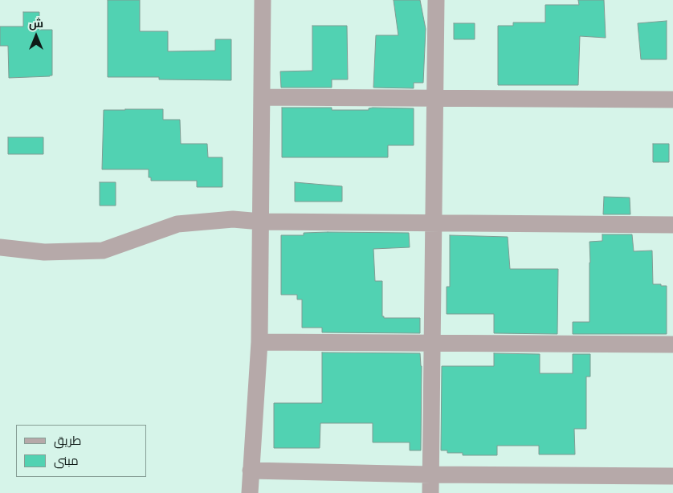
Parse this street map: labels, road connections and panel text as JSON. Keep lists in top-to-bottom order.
{
  "legend": ["طريق", "مبنى"],
  "north": "top"
}
